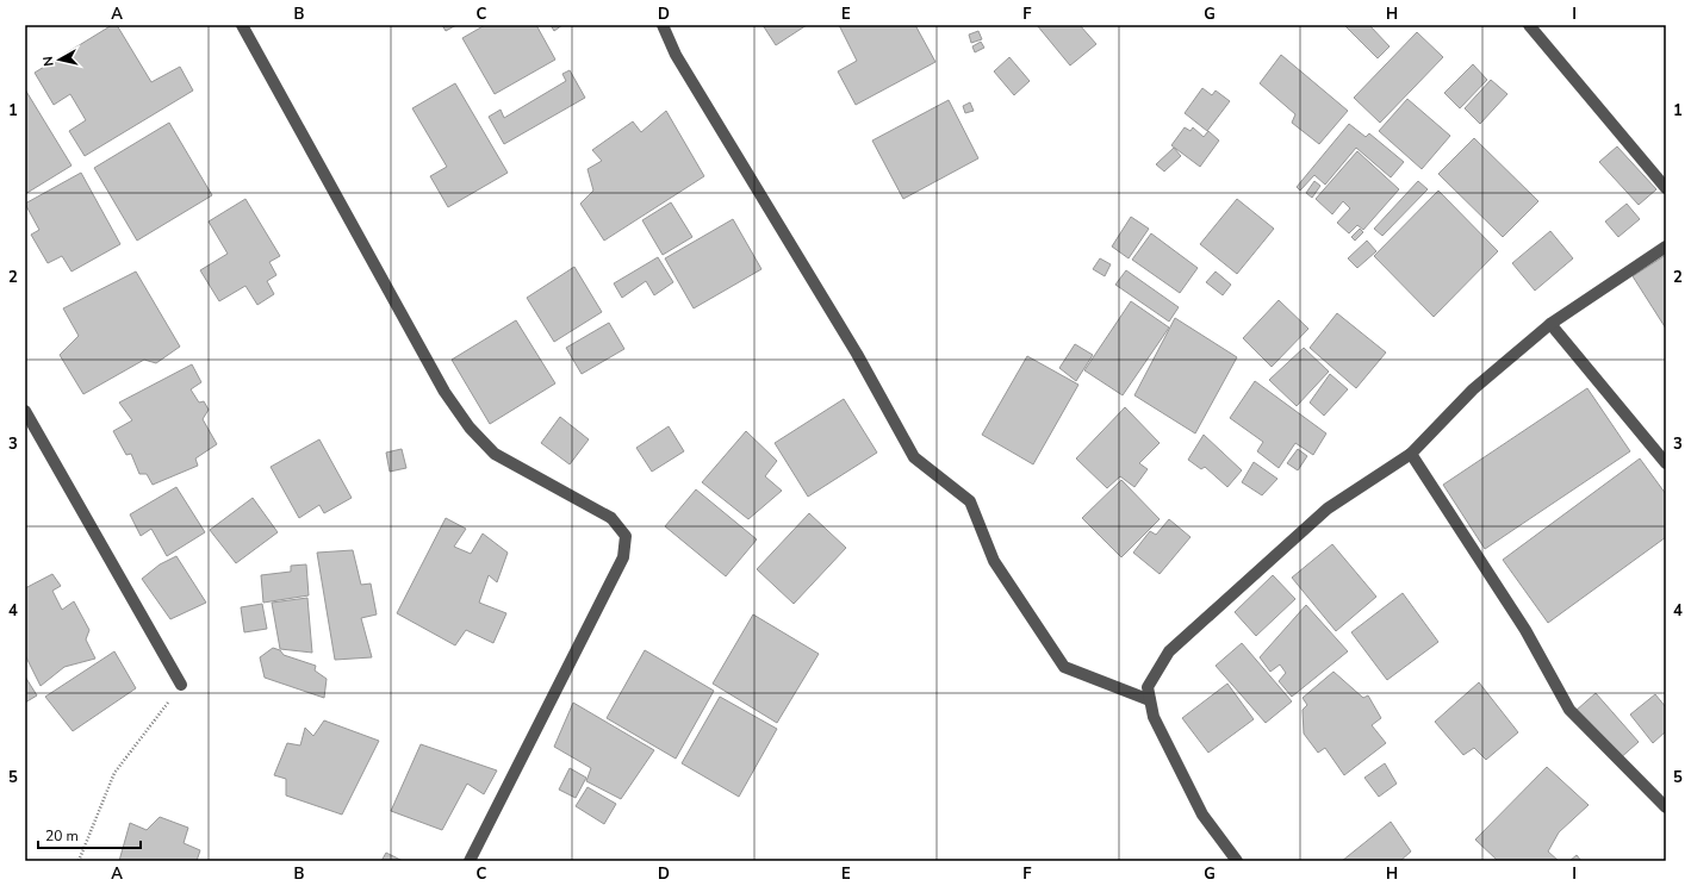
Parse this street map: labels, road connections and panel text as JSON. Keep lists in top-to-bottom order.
{
  "scale_bar": "20 m",
  "north": "left",
  "grid": {
    "columns": [
      "A",
      "B",
      "C",
      "D",
      "E",
      "F",
      "G",
      "H",
      "I"
    ],
    "rows": [
      "1",
      "2",
      "3",
      "4",
      "5"
    ]
  }
}
